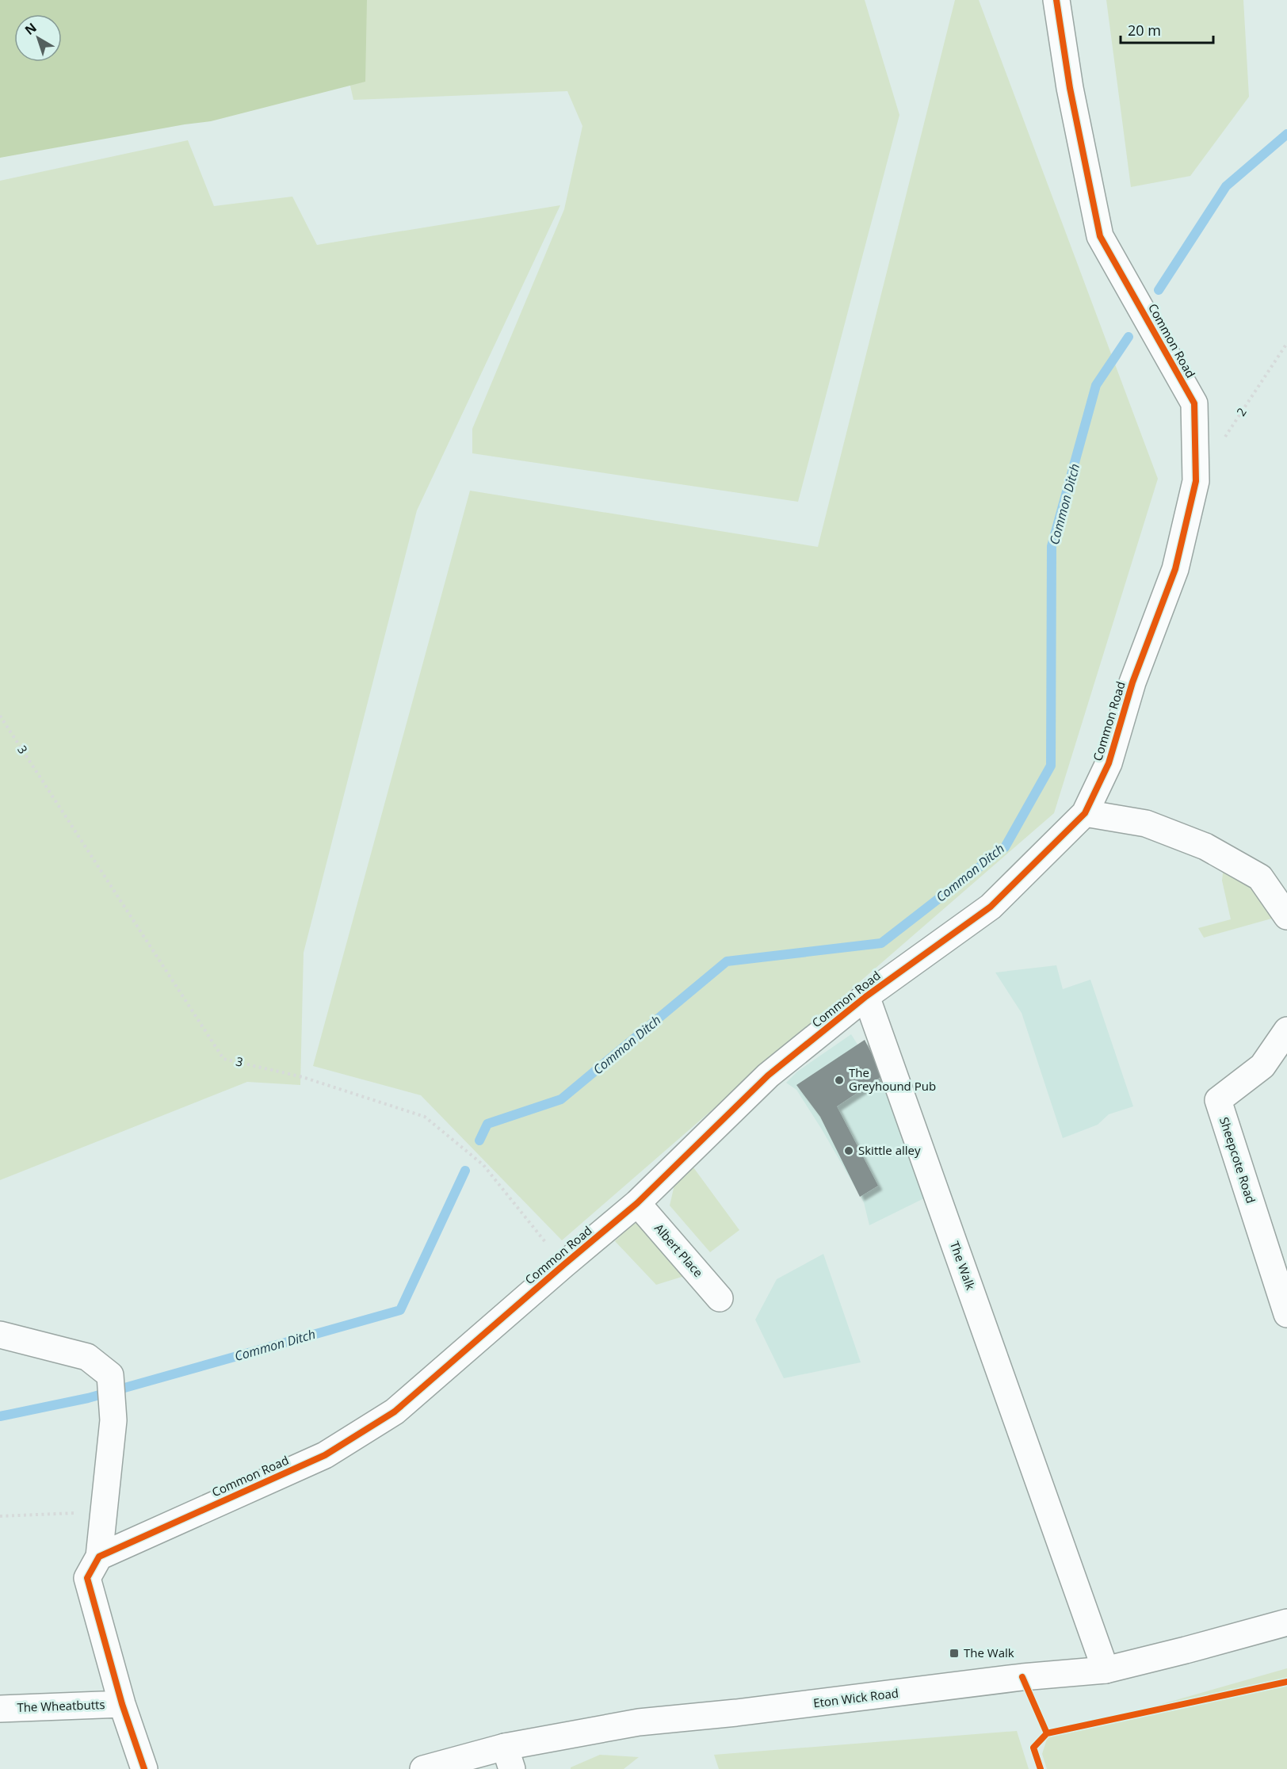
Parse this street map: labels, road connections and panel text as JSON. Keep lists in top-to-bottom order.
{
  "streets": {
    "street": [
      "Common Road",
      "Sheepcote Road",
      "Albert Place",
      "The Walk",
      "Eton Wick Road",
      "The Wheatbutts"
    ],
    "path": ["2", "3"]
  },
  "crossings": [
    ["Common Road", "3"],
    ["Common Road", "Albert Place"],
    ["Common Road", "The Walk"],
    ["The Walk", "Eton Wick Road"]
  ],
  "water": ["Common Ditch"],
  "places": {
    "other": ["The Greyhound Pub", "Skittle alley"],
    "transit": ["The Walk"]
  },
  "scale_bar": "20 m",
  "north": "top left"
}
